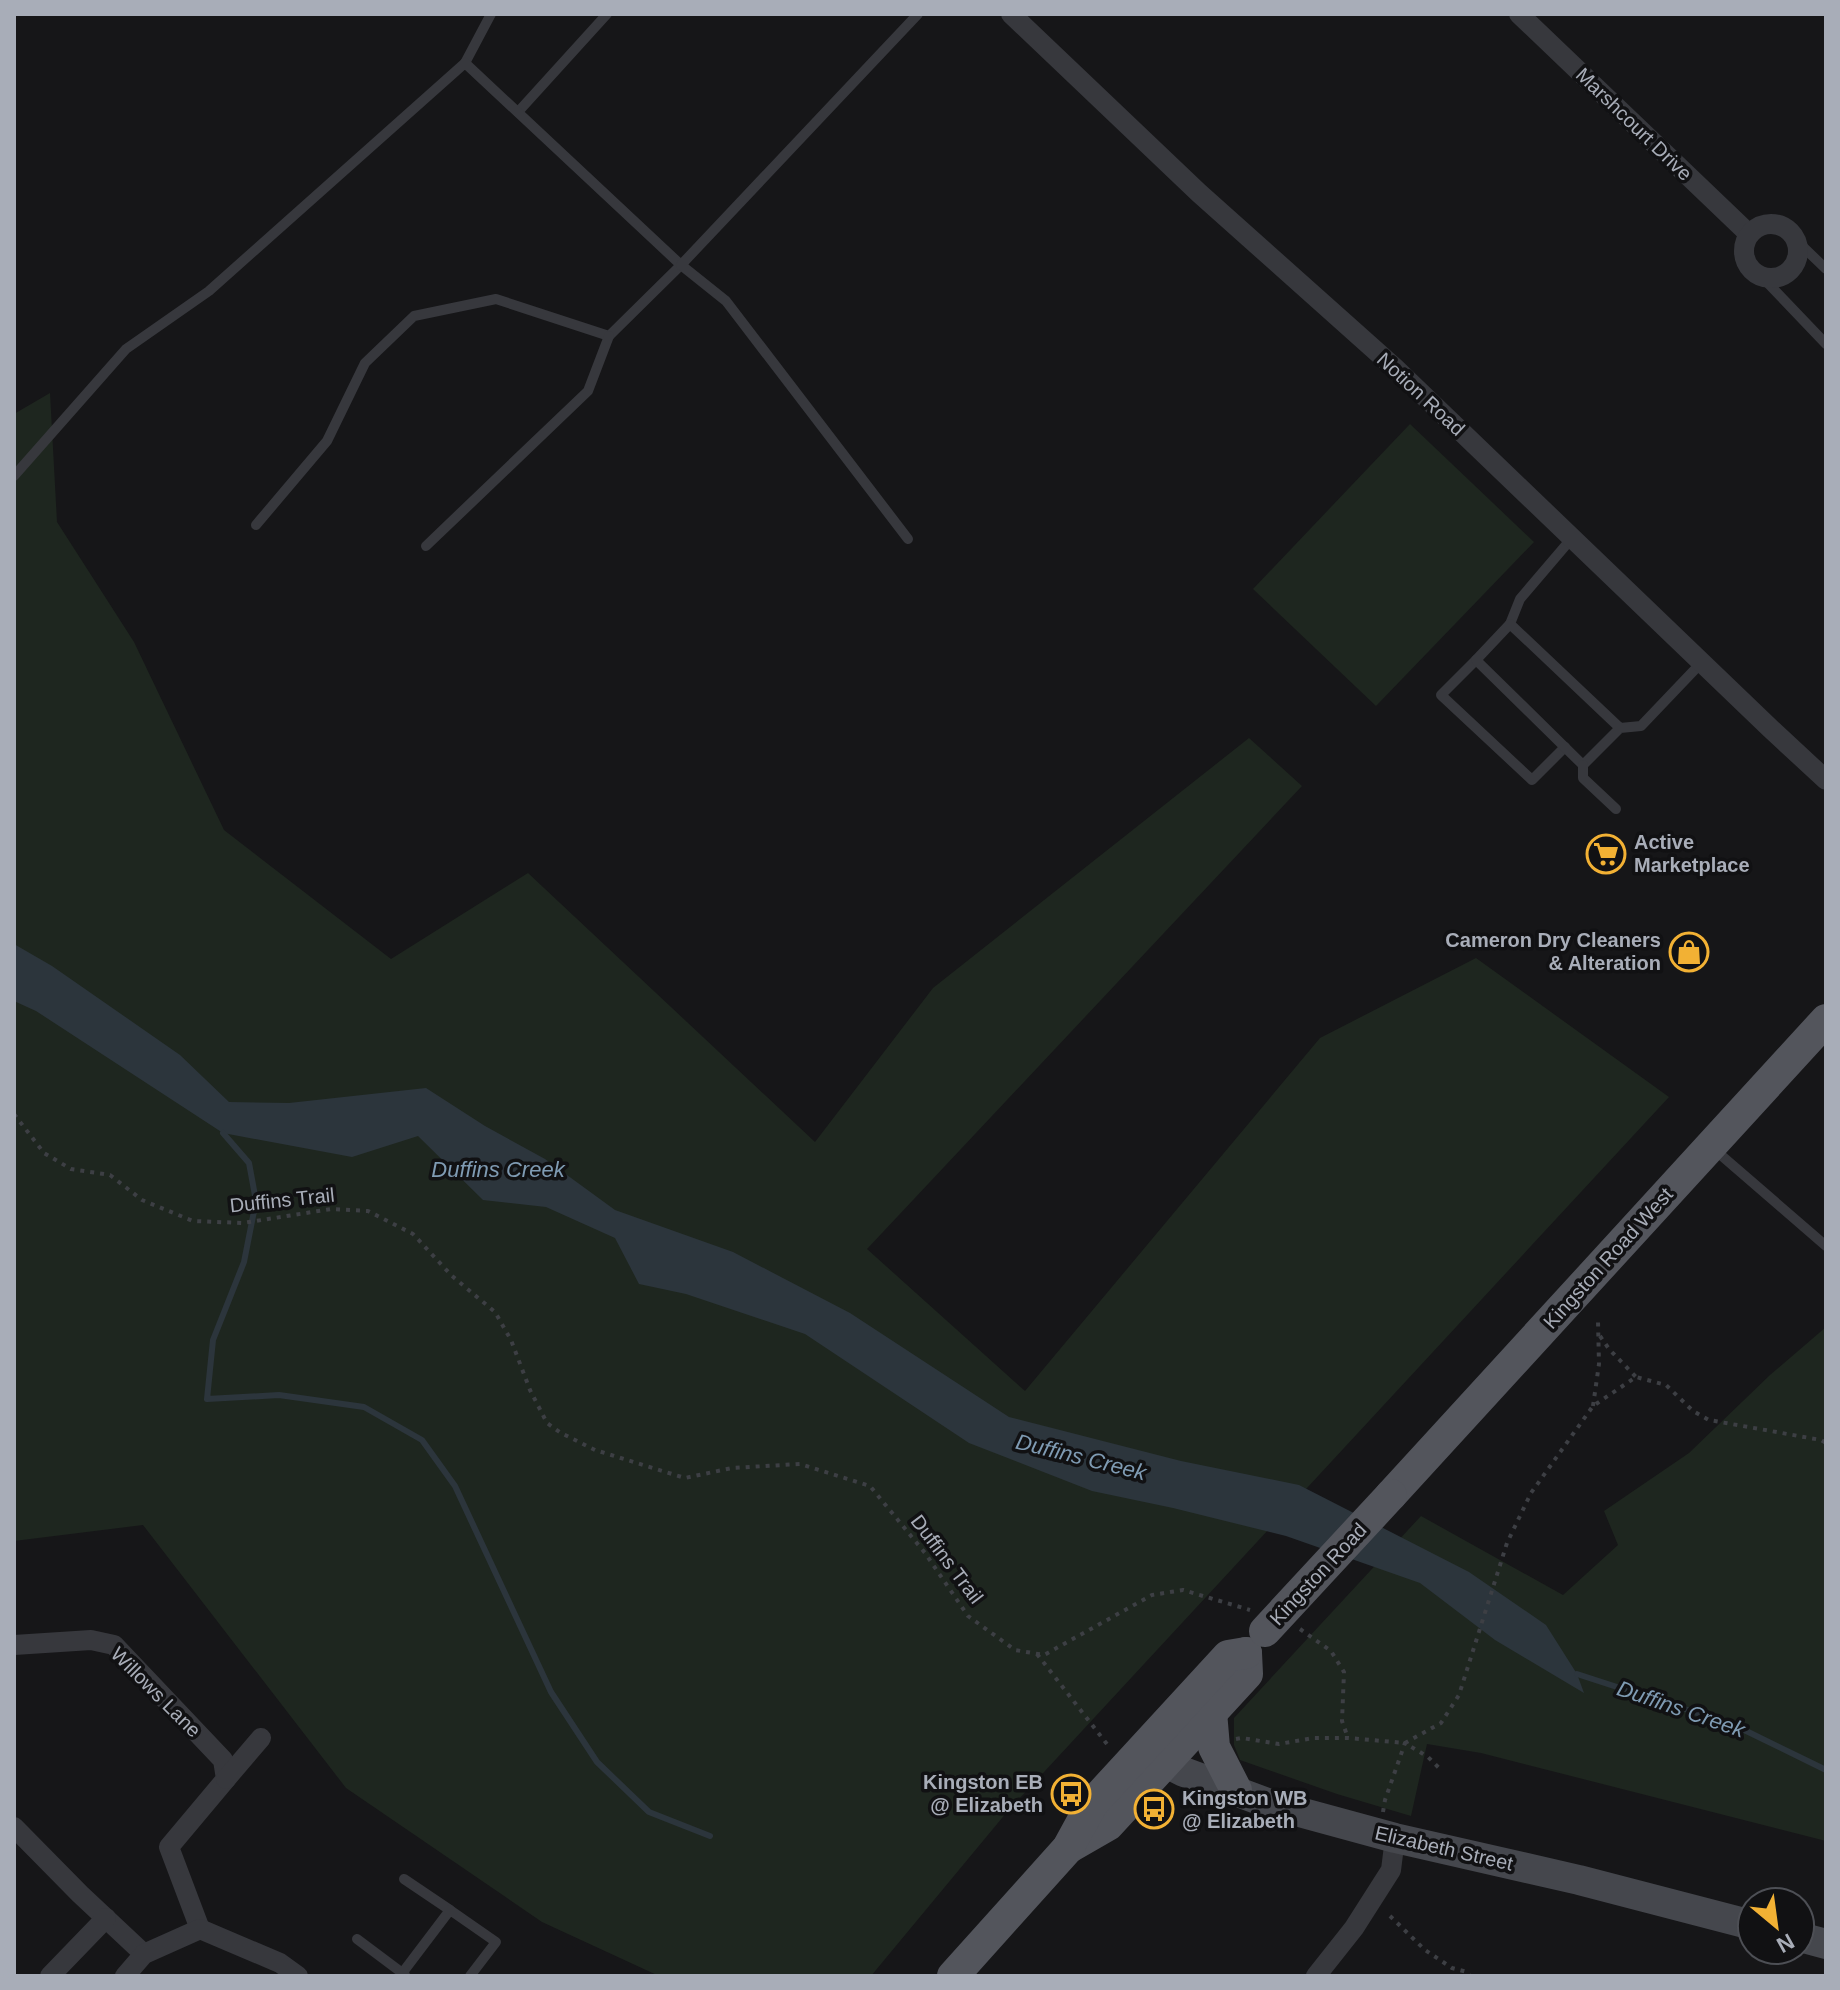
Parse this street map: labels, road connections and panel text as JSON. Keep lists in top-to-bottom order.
{
  "streets": {
    "main road": ["Kingston Road West", "Kingston Road"],
    "street": [
      "Marshcourt Drive",
      "Notion Road",
      "Willows Lane",
      "Elizabeth Street"
    ],
    "path": ["Duffins Trail"]
  },
  "crossings": [
    ["Kingston Road West", "Kingston Road"]
  ],
  "water": ["Duffins Creek"],
  "places": {
    "supermarket": ["Active Marketplace"],
    "shop": ["Cameron Dry Cleaners & Alteration"],
    "bus stop": ["Kingston EB @ Elizabeth", "Kingston WB @ Elizabeth"]
  },
  "north": "bottom right"
}
